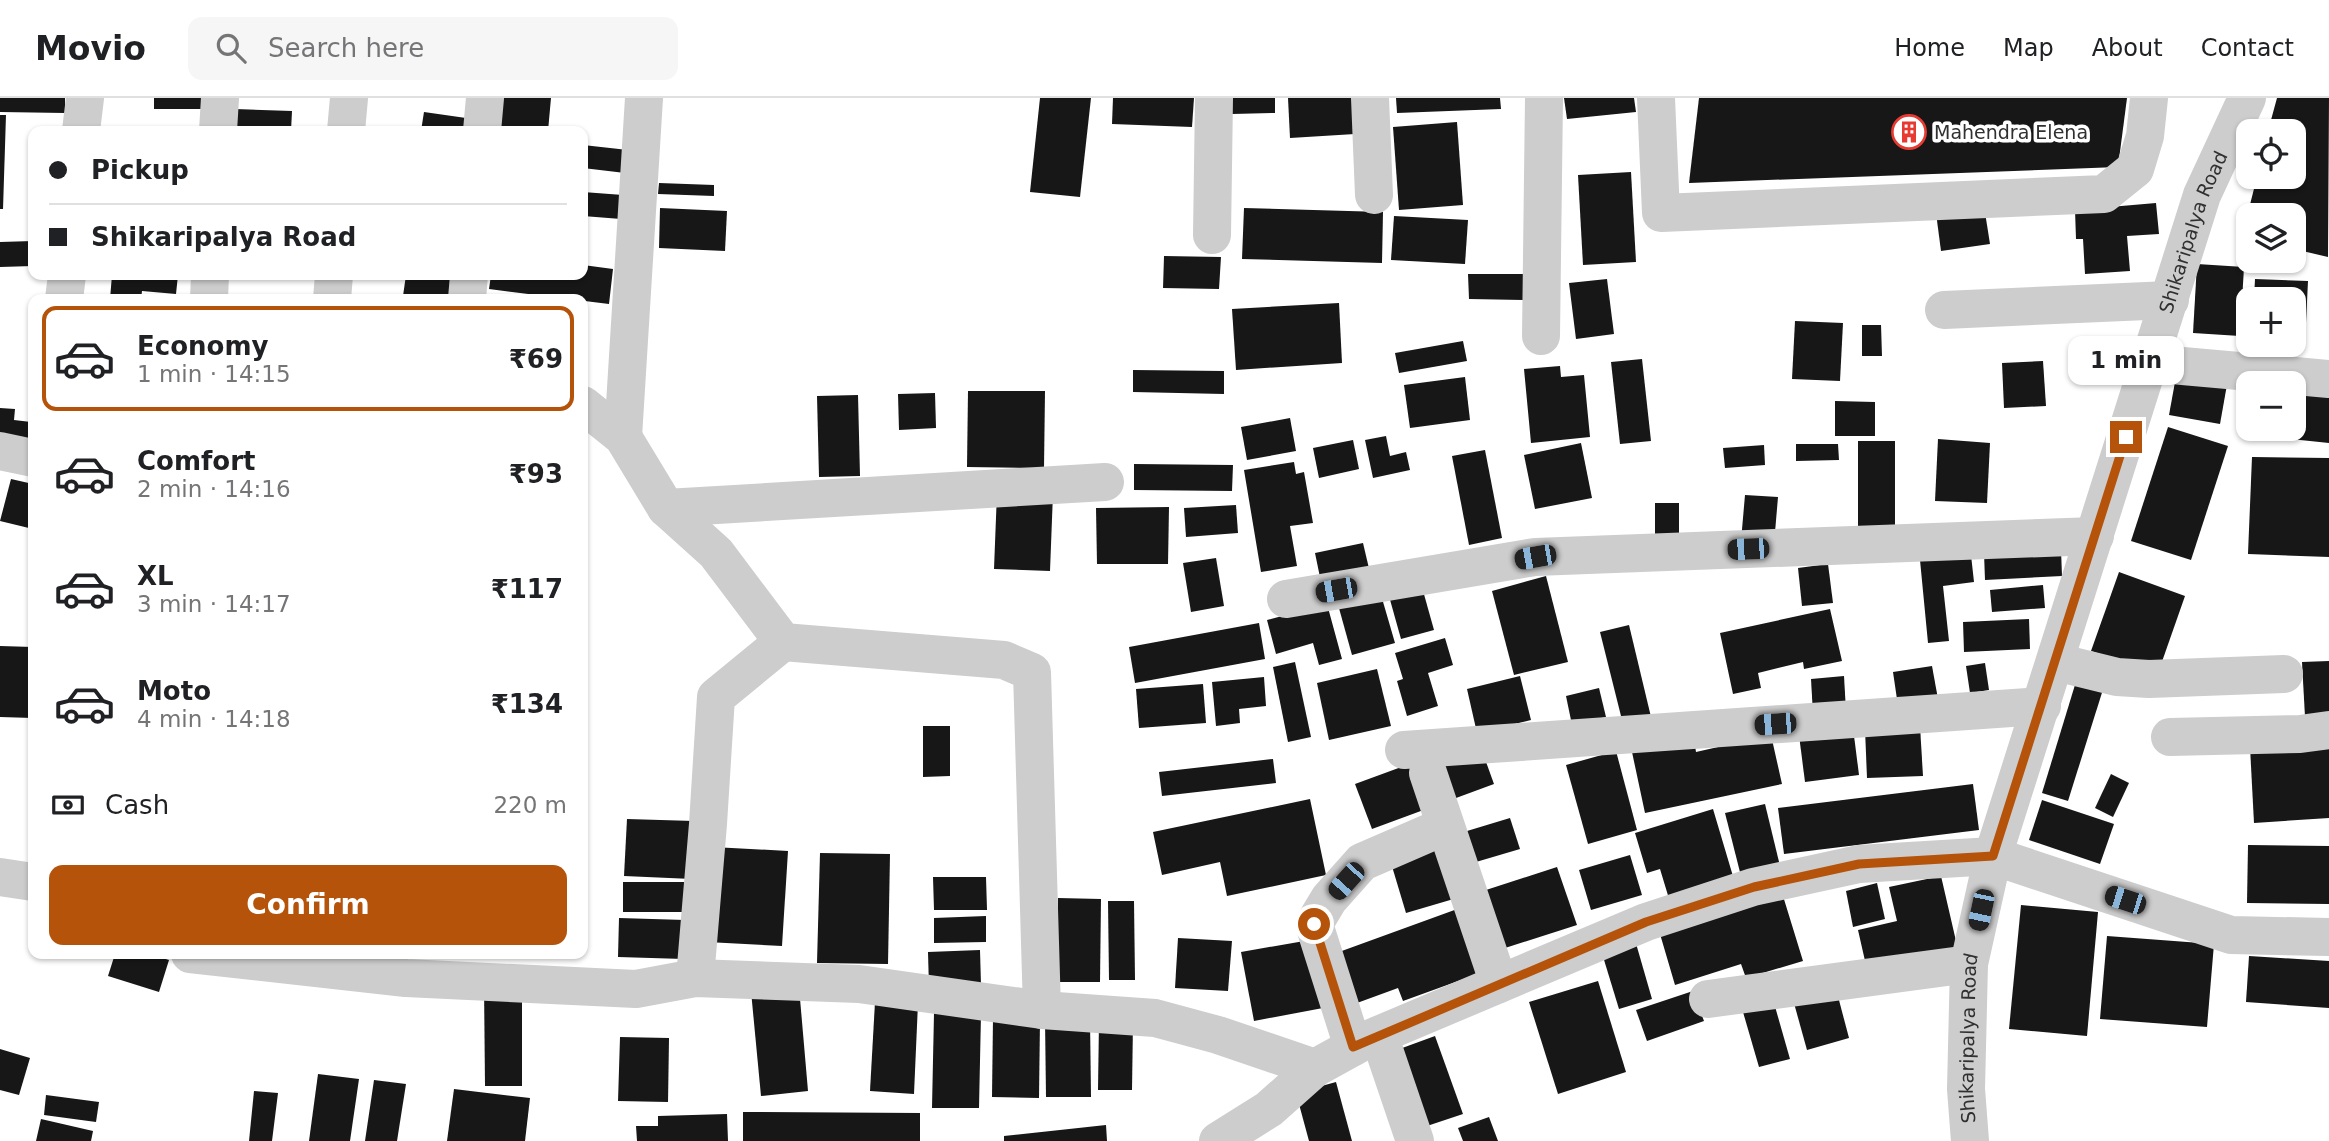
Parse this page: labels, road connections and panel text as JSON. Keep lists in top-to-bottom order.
{
  "streets": {
    "street": ["Shikaripalya Road"]
  },
  "places": {
    "building": ["Mahendra Elena"]
  },
  "page": {
    "header": "Movio",
    "search": "Search here",
    "nav": [
      "Home",
      "Map",
      "About",
      "Contact"
    ],
    "map_buttons": ["+", "−"],
    "banner": ["Pickup", "Shikaripalya Road"],
    "list": [
      {
        "name": "Economy",
        "note": "1 min · 14:15",
        "value": "₹69"
      },
      {
        "name": "Comfort",
        "note": "2 min · 14:16",
        "value": "₹93"
      },
      {
        "name": "XL",
        "note": "3 min · 14:17",
        "value": "₹117"
      },
      {
        "name": "Moto",
        "note": "4 min · 14:18",
        "value": "₹134"
      }
    ],
    "bubble": "1 min",
    "pay": ["Cash", "220 m"],
    "buttons": "Confirm"
  }
}
